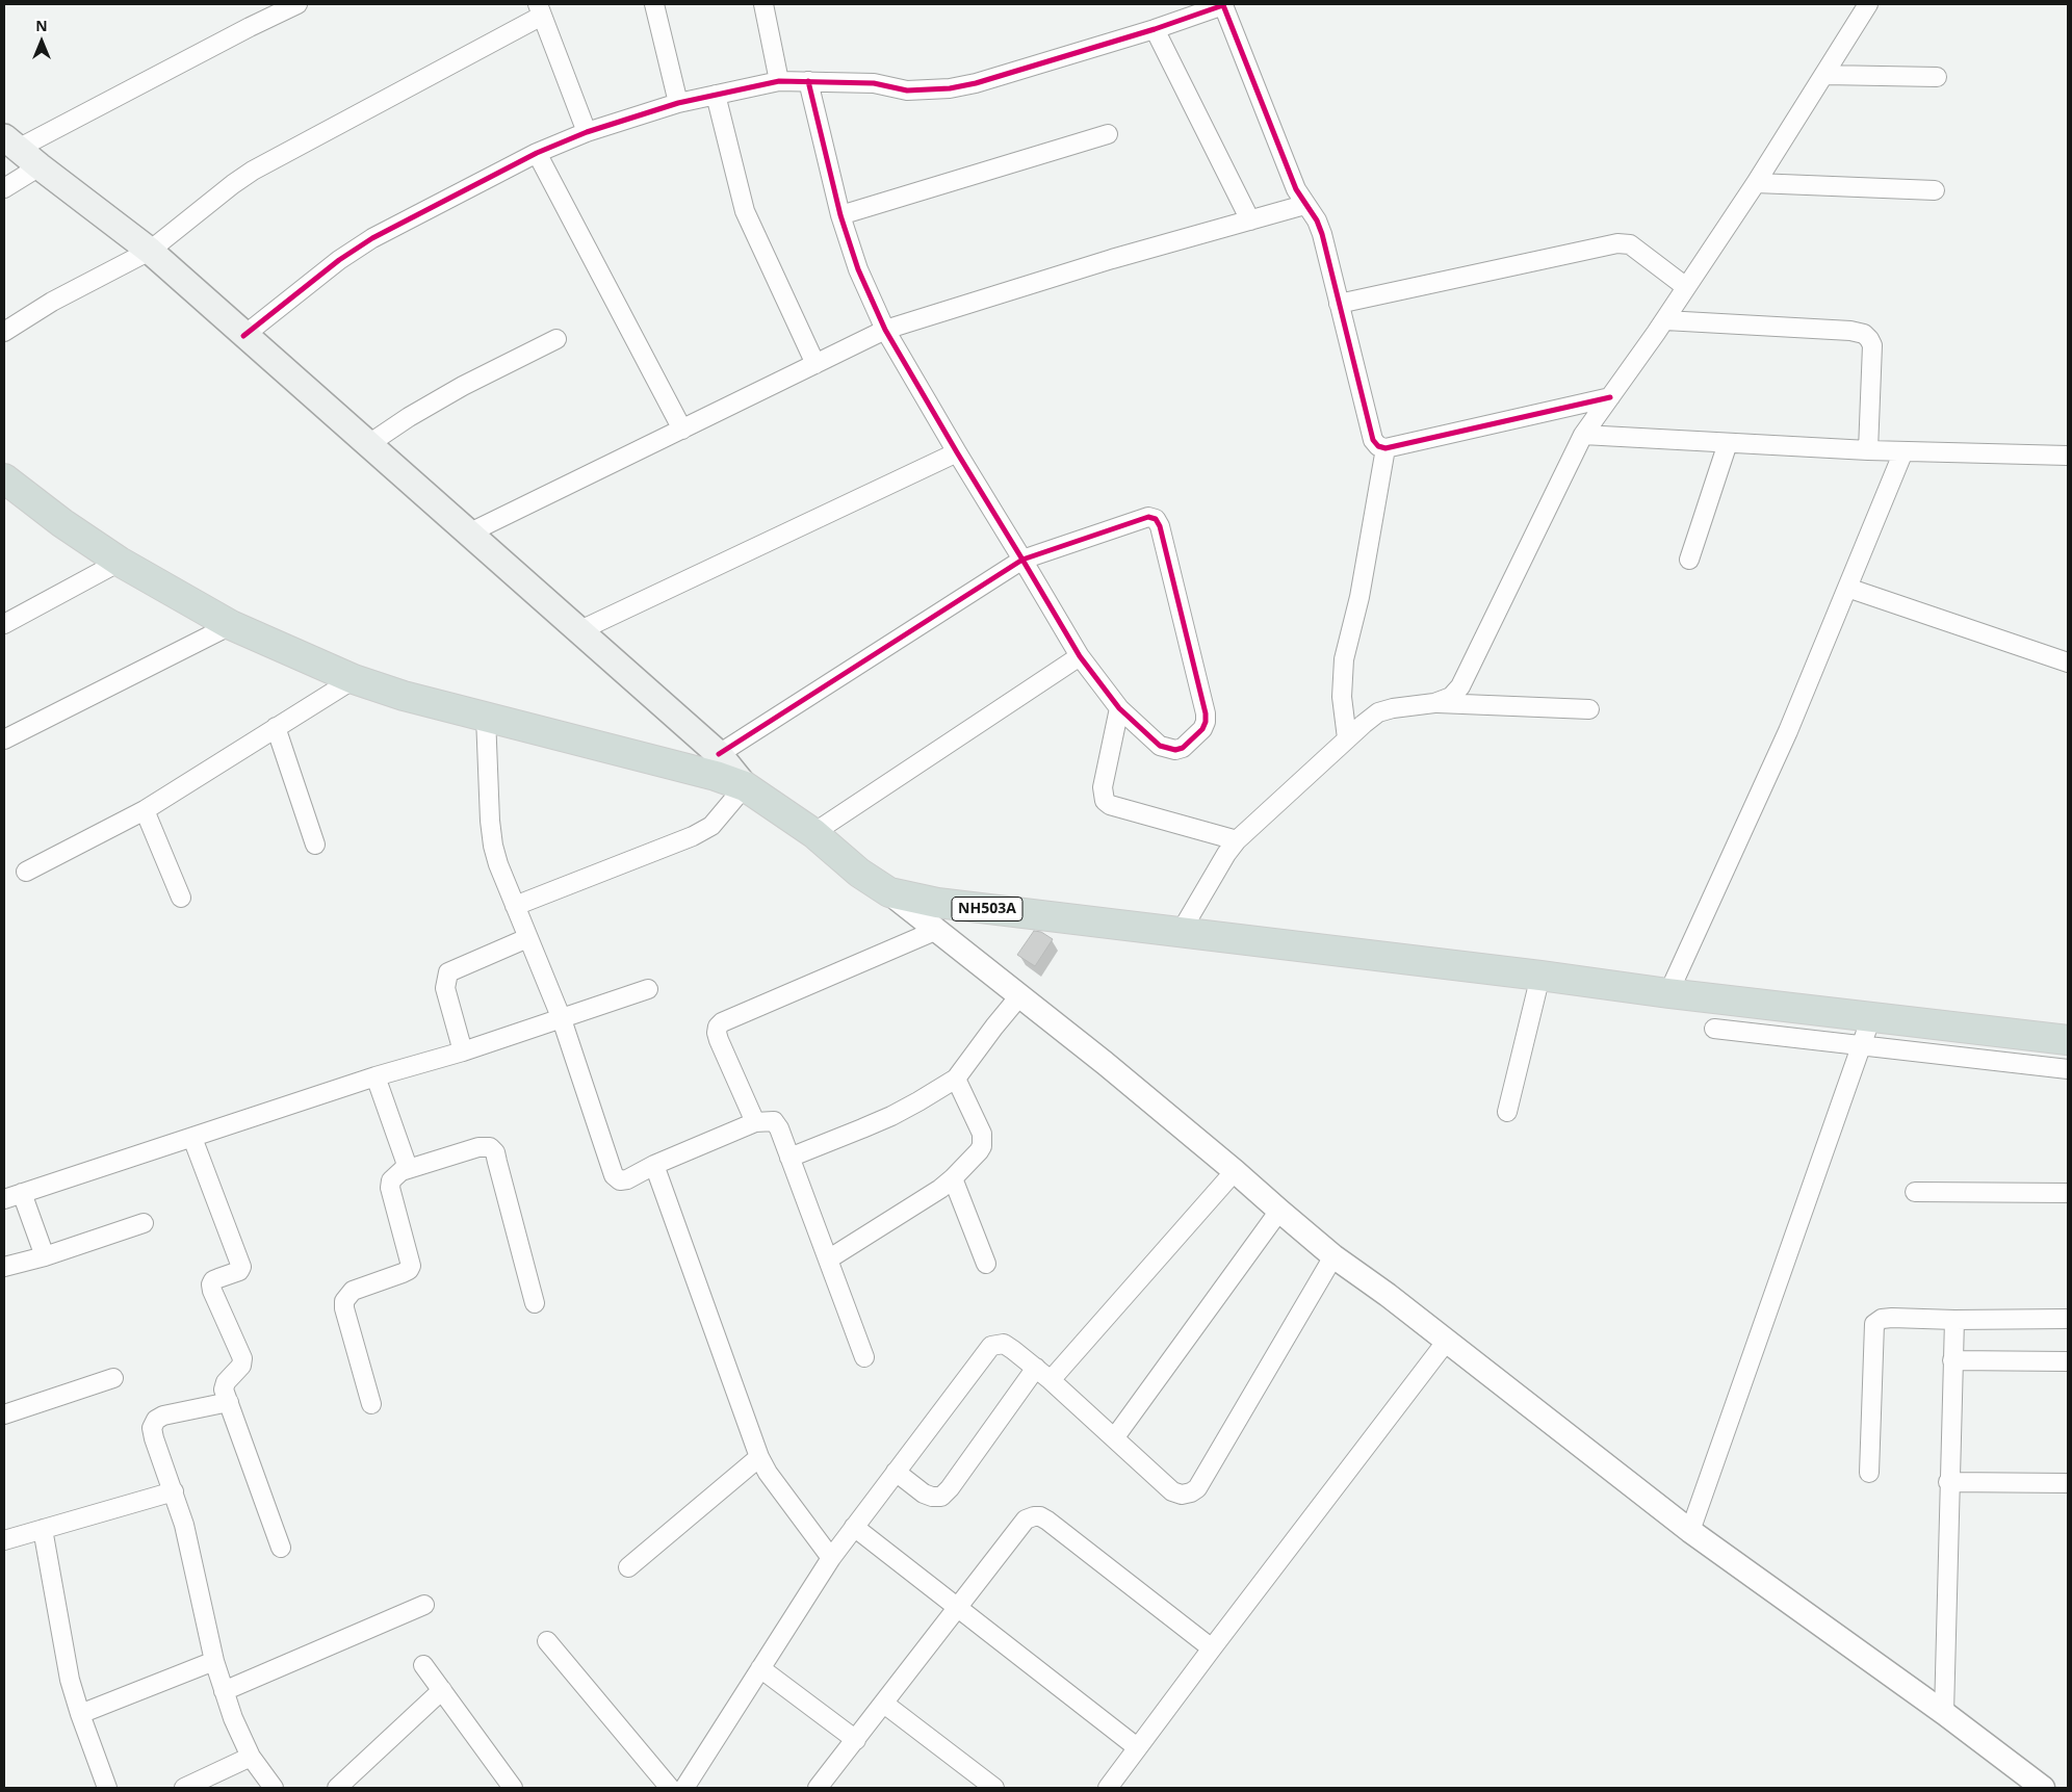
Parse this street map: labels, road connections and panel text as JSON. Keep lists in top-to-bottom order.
{
  "streets": {
    "highway": ["NH503A"]
  },
  "north": "top"
}
